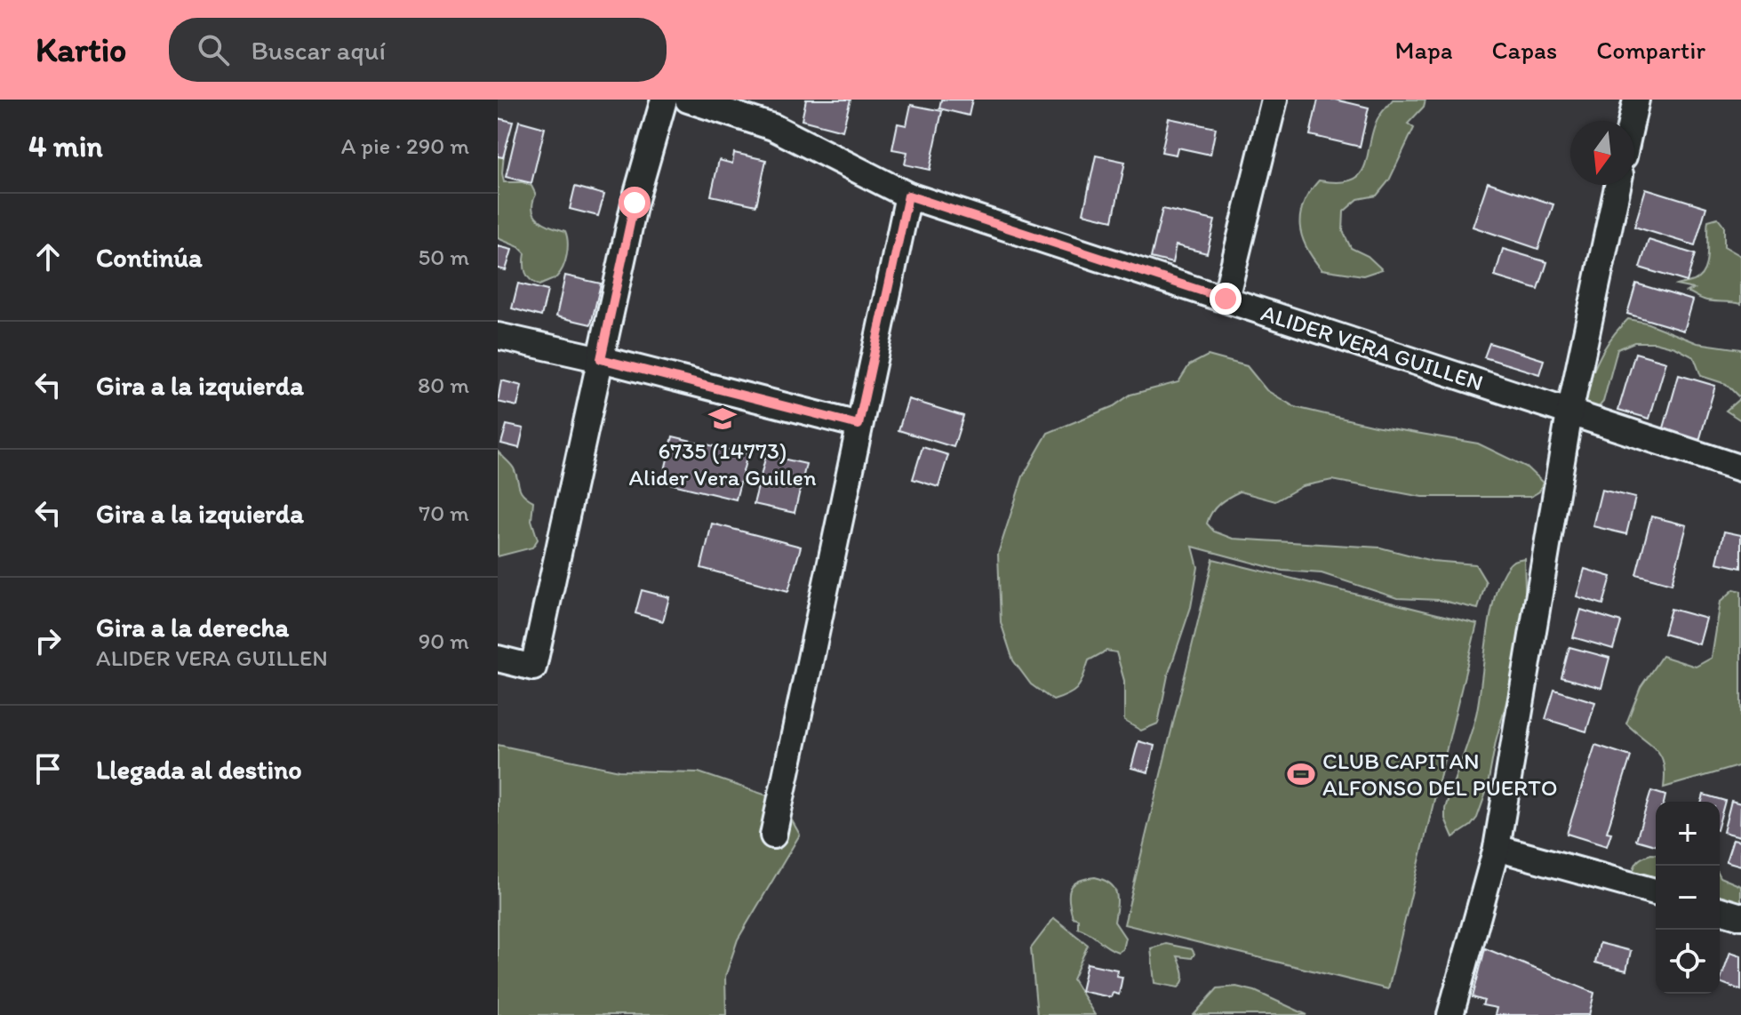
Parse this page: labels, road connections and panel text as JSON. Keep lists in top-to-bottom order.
{
  "streets": {
    "street": ["ALIDER VERA GUILLEN"]
  },
  "places": {
    "school or university": ["6735 (14773) Alider Vera Guillen"],
    "sports": ["CLUB CAPITAN ALFONSO DEL PUERTO"]
  },
  "north": "bottom",
  "page": {
    "header": "Kartio",
    "search": "Buscar aquí",
    "nav": ["Mapa", "Capas", "Compartir"],
    "heading": ["4 min", "A pie · 290 m"],
    "list": [
      ["Continúa", "50 m"],
      ["Gira a la izquierda", "80 m"],
      ["Gira a la izquierda", "70 m"],
      ["Gira a la derecha", "ALIDER VERA GUILLEN", "90 m"],
      "Llegada al destino"
    ],
    "map_buttons": ["+", "−"]
  }
}
